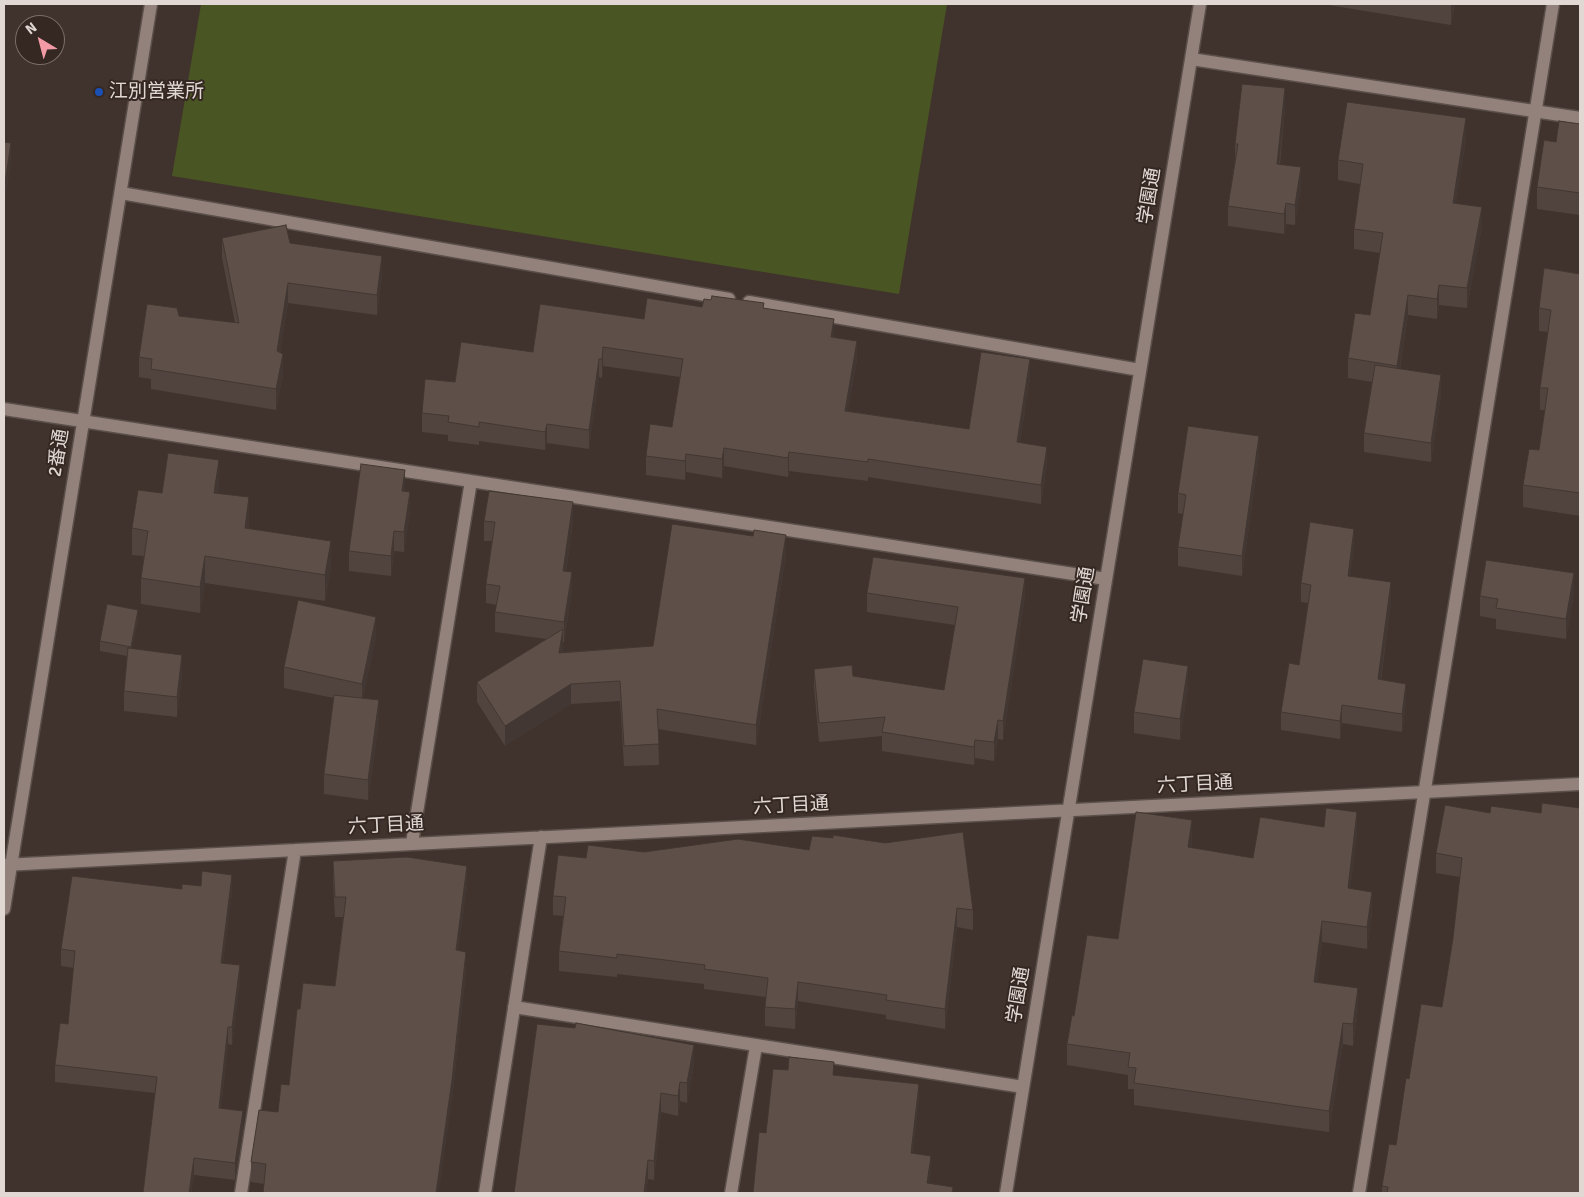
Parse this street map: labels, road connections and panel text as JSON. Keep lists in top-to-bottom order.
{
  "streets": {
    "street": ["学園通", "2番通", "六丁目通"]
  },
  "crossings": [
    ["学園通", "六丁目通"],
    ["2番通", "六丁目通"]
  ],
  "places": ["江別営業所"],
  "north": "top left"
}
